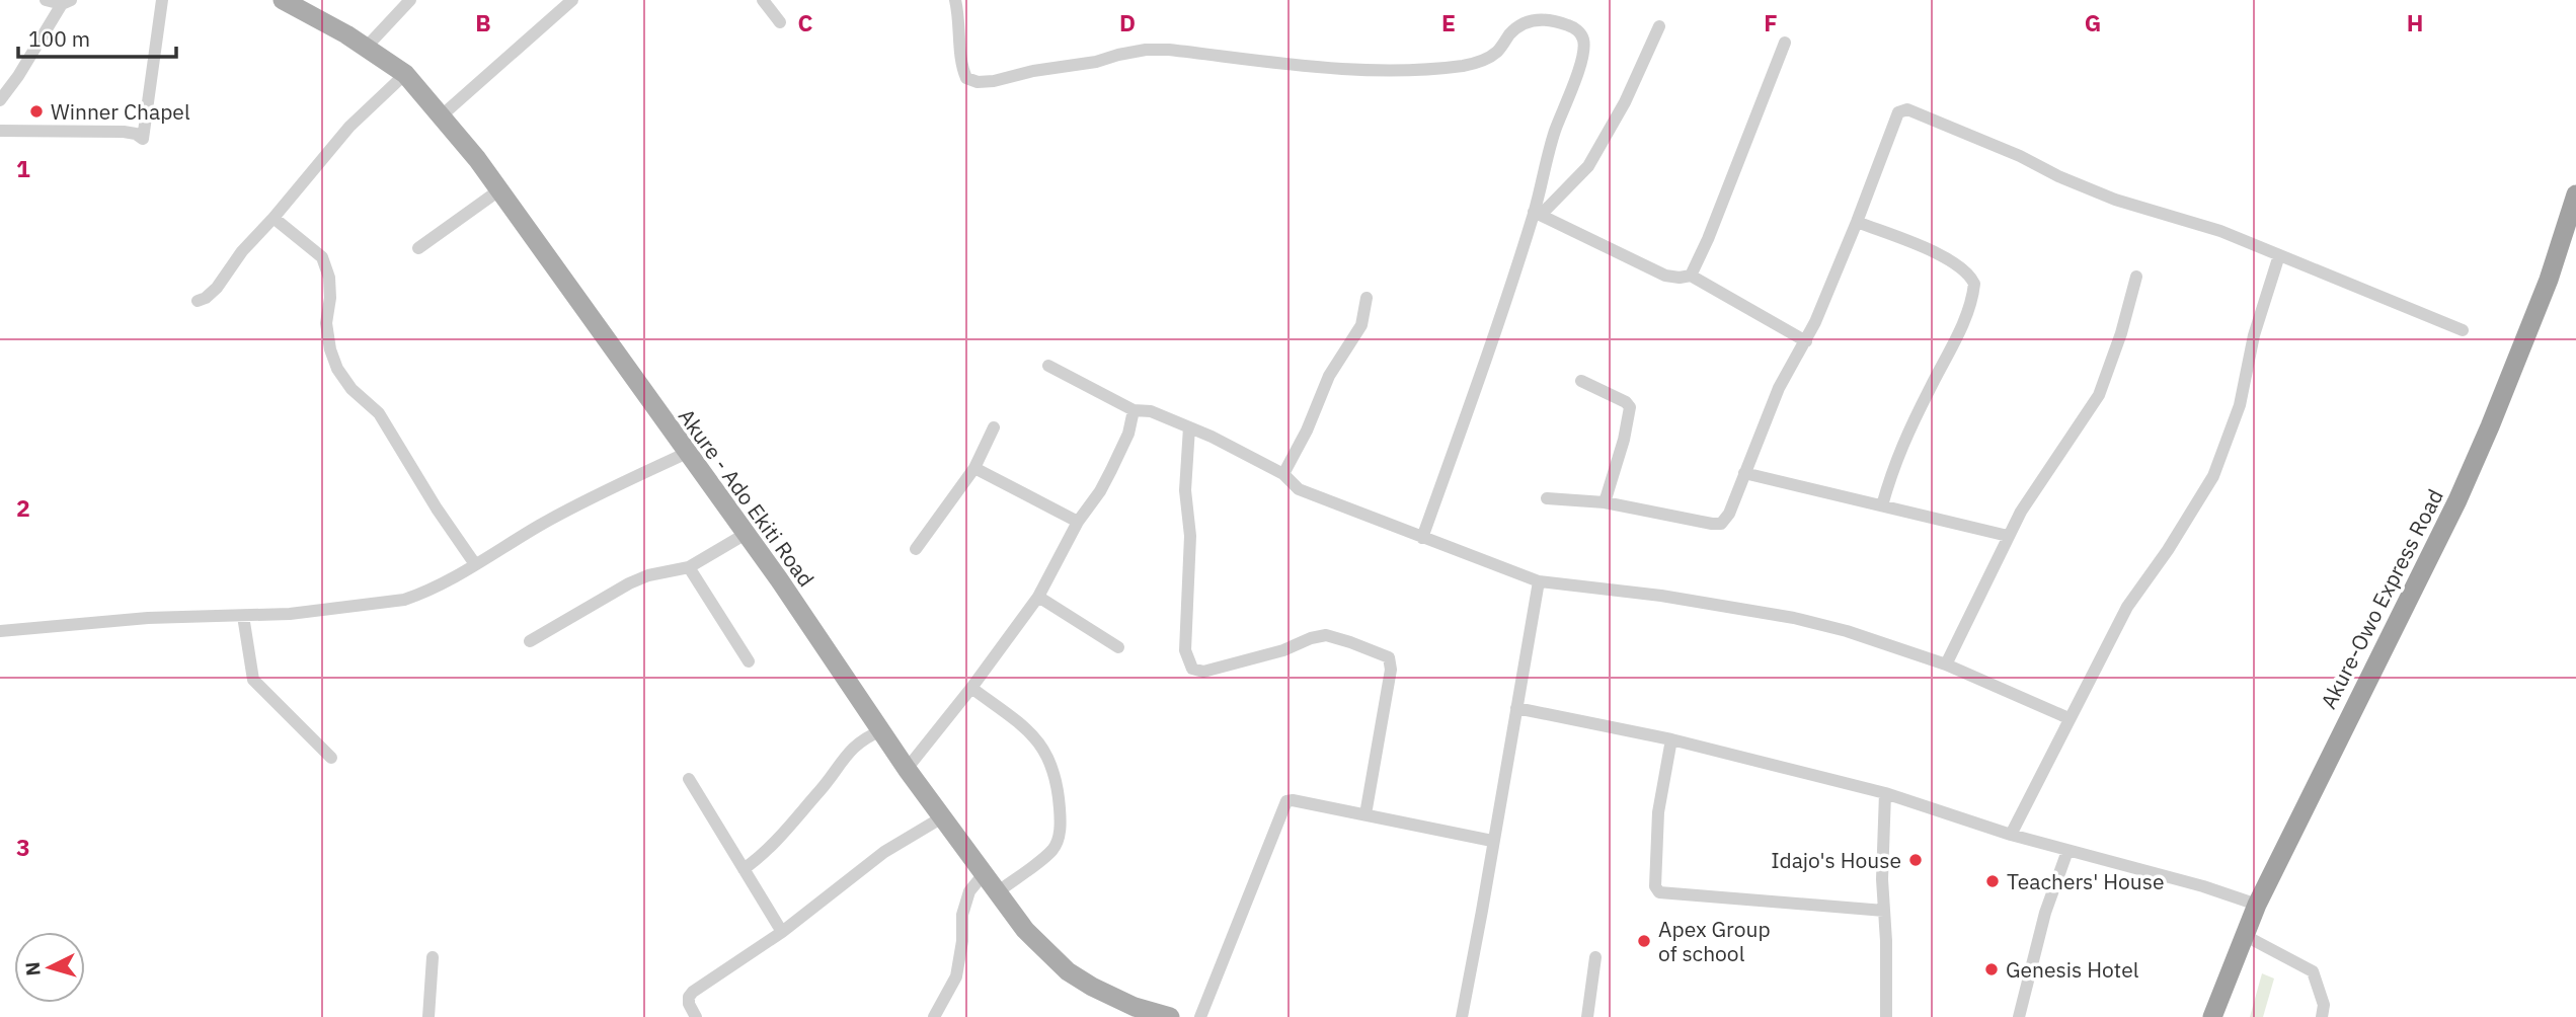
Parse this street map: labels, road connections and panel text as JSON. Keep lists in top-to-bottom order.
{
  "streets": {
    "highway": ["Akure-Owo Express Road"],
    "main road": ["Akure - Ado Ekiti Road"]
  },
  "places": [
    "Winner Chapel",
    "Idajo's House",
    "Teachers' House",
    "Apex Group of school",
    "Genesis Hotel"
  ],
  "scale_bar": "100 m",
  "north": "left",
  "grid": {
    "columns": [
      "B",
      "C",
      "D",
      "E",
      "F",
      "G",
      "H"
    ],
    "rows": ["1", "2", "3"]
  }
}
